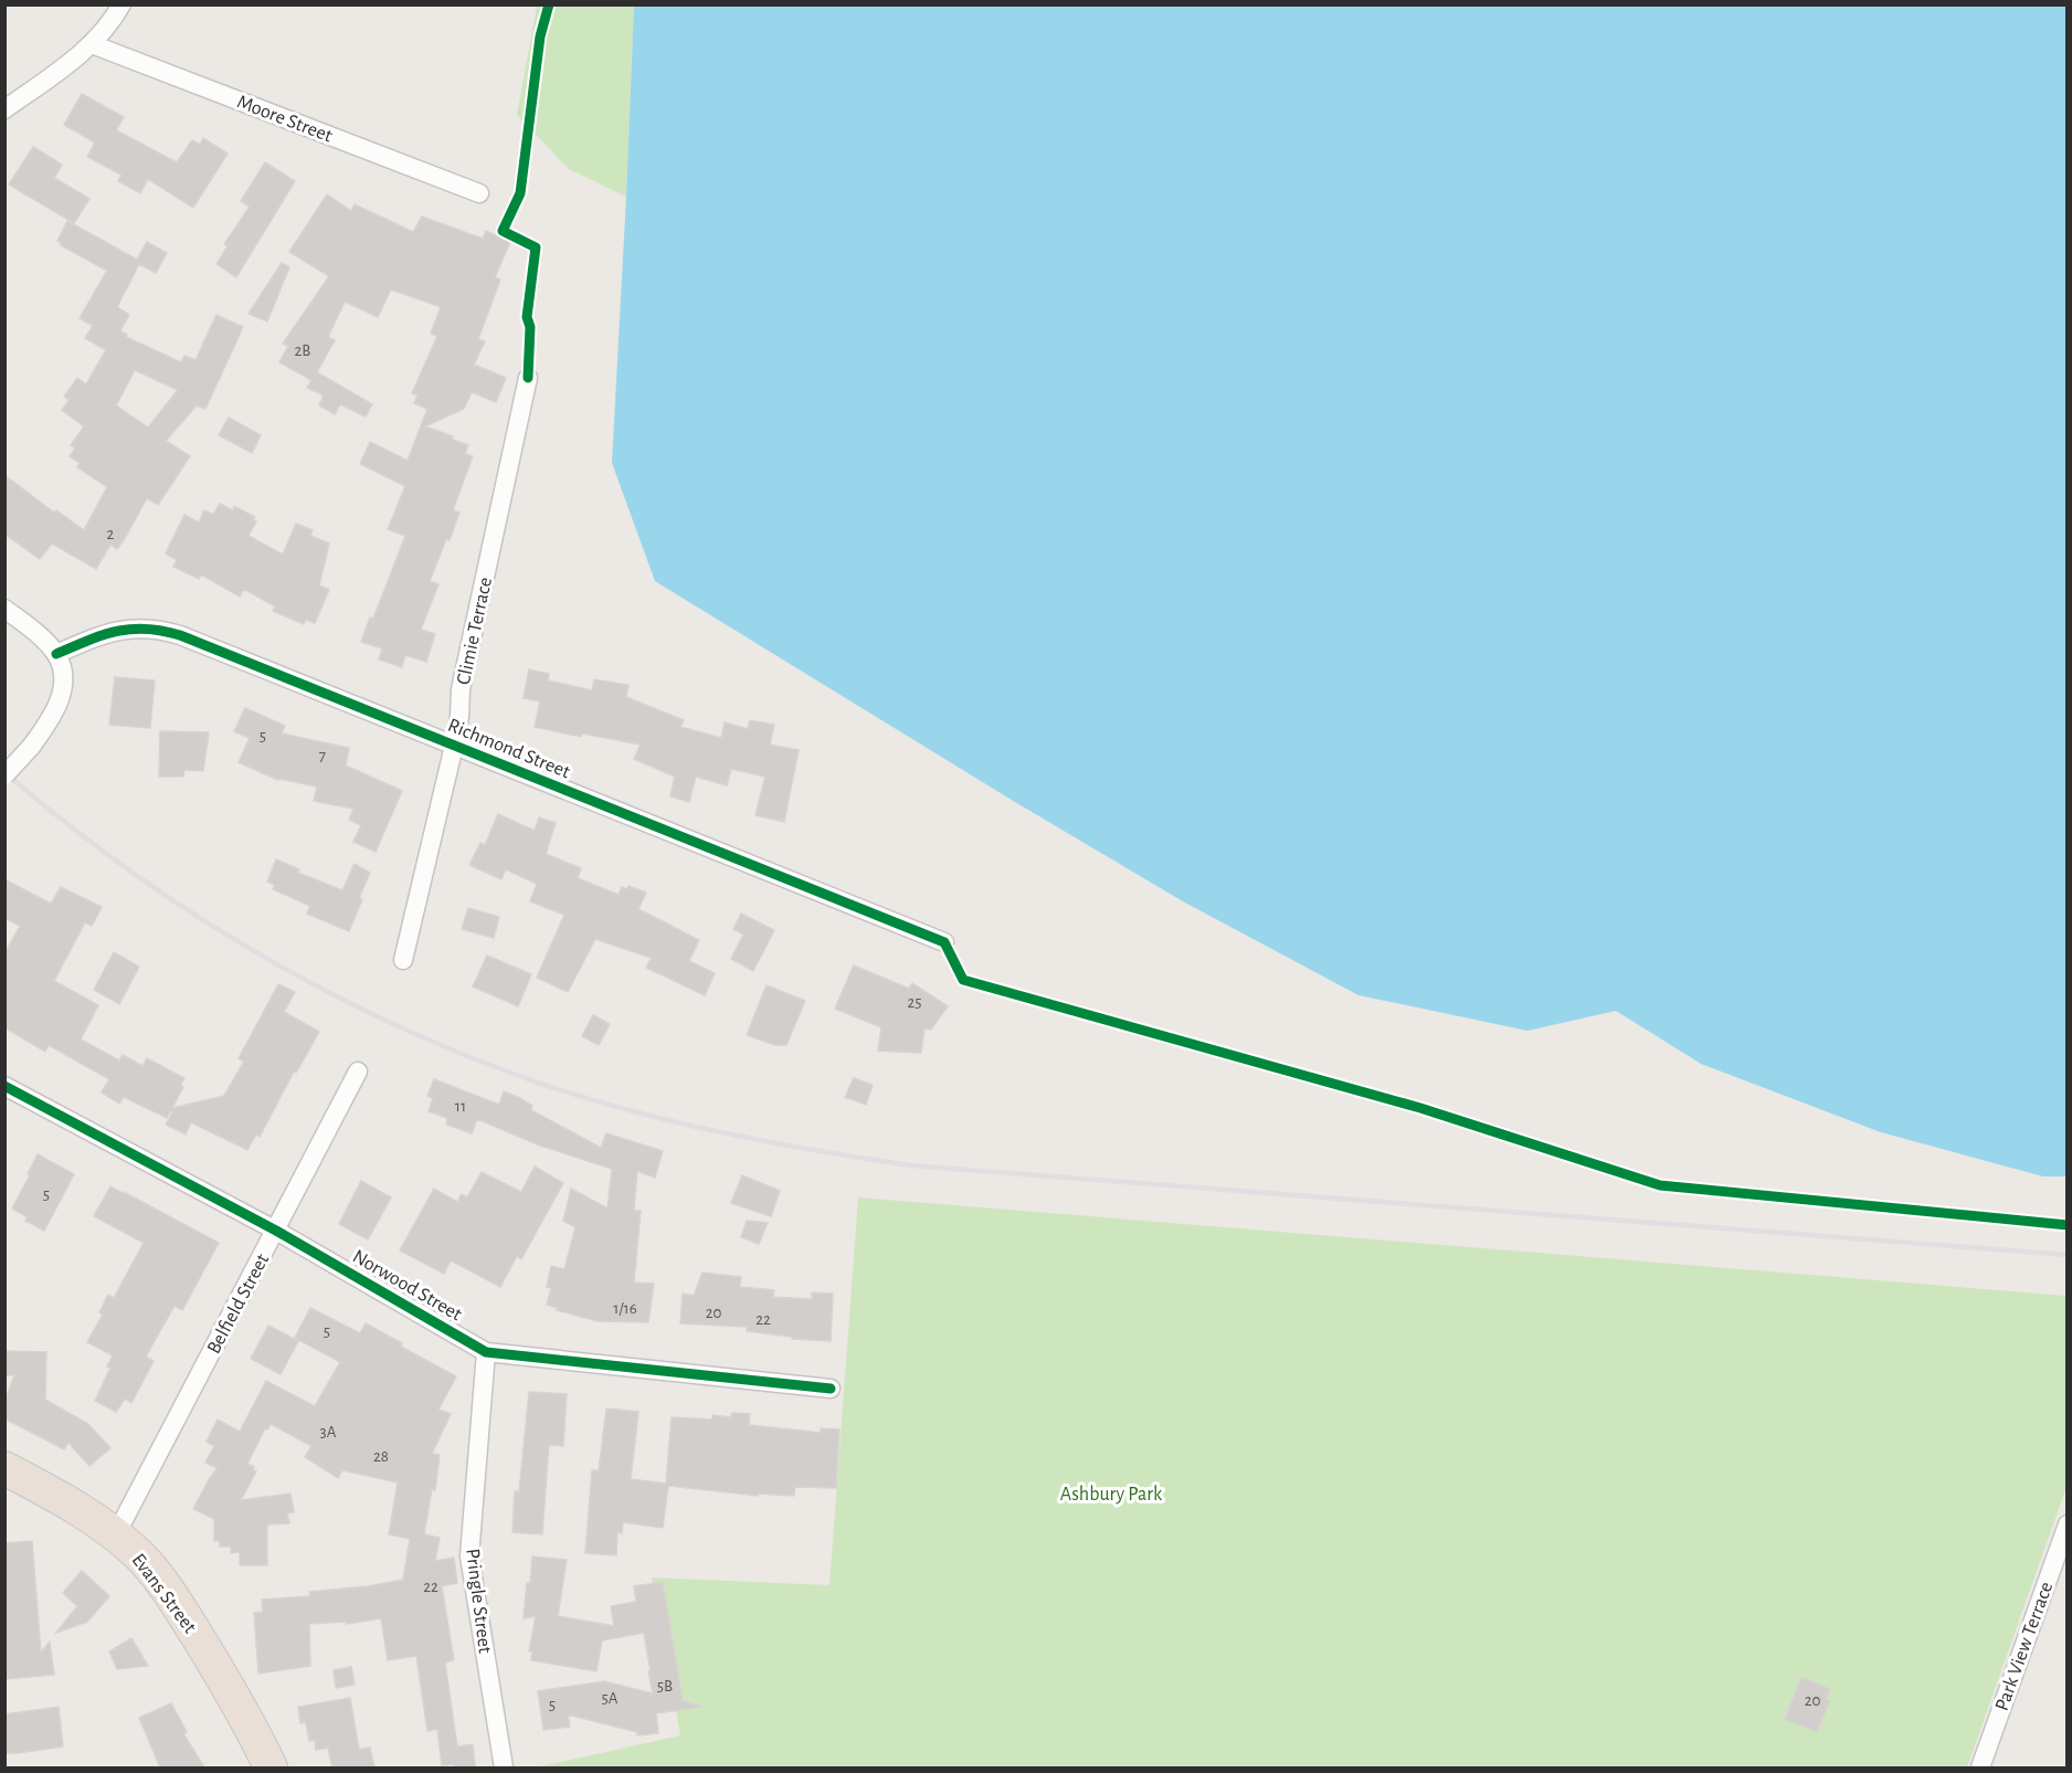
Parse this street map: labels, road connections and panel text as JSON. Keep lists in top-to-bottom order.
{
  "streets": {
    "highway": ["Evans Street"],
    "street": [
      "Moore Street",
      "Climie Terrace",
      "Richmond Street",
      "Norwood Street",
      "Belfield Street",
      "Pringle Street",
      "Park View Terrace"
    ]
  },
  "crossings": [
    ["Climie Terrace", "Richmond Street"],
    ["Norwood Street", "Belfield Street"],
    ["Norwood Street", "Pringle Street"],
    ["Belfield Street", "Evans Street"]
  ],
  "parks": ["Ashbury Park"],
  "house_numbers": [
    "2B",
    "2",
    "5",
    "7",
    "25",
    "11",
    "5",
    "1/16",
    "20",
    "22",
    "5",
    "3A",
    "28",
    "22",
    "5B",
    "5A",
    "20",
    "5"
  ]
}
